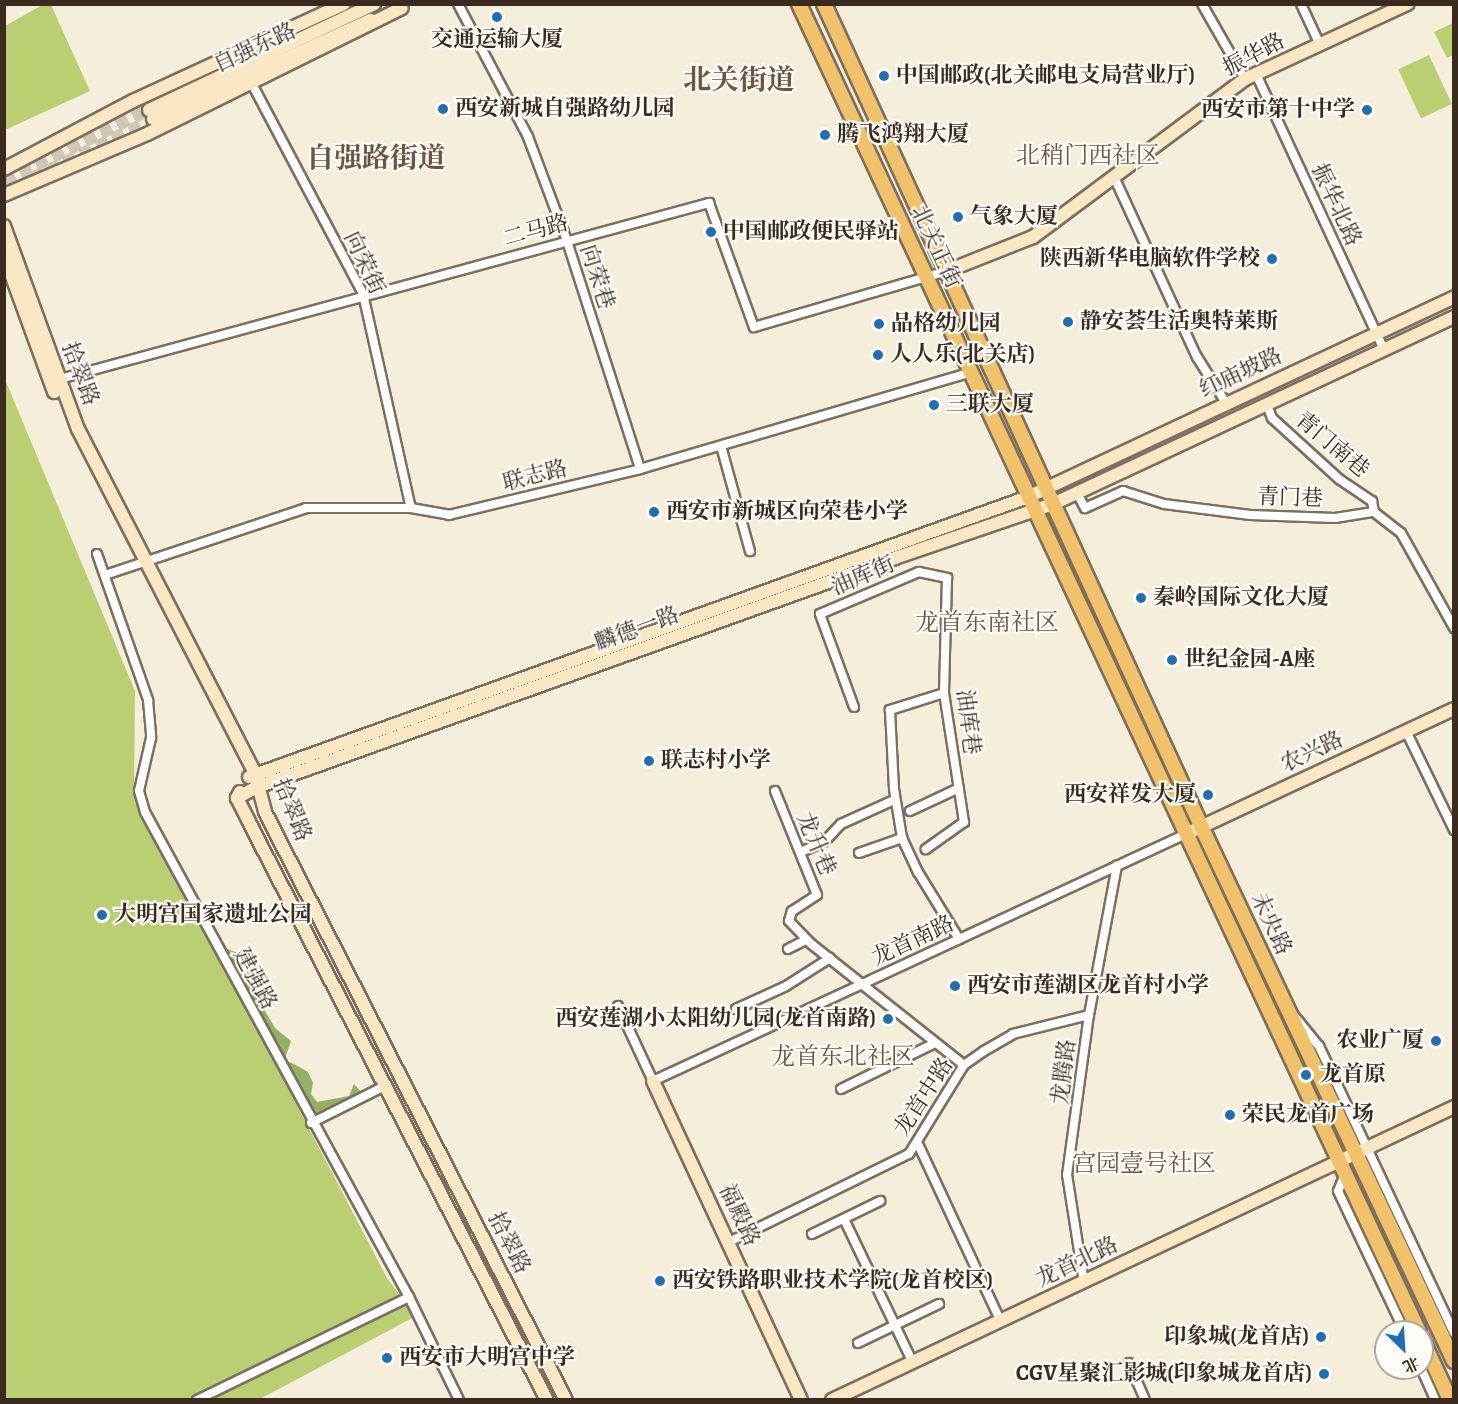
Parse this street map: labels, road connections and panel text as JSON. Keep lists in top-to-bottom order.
{
  "streets": {
    "main road": [
      "自强东路",
      "振华路",
      "北关正街",
      "红庙坡路",
      "拾翠路",
      "麟德一路",
      "农兴路",
      "未央路",
      "福殿路",
      "龙首北路"
    ],
    "street": [
      "振华北路",
      "二马路",
      "向荣街",
      "向荣巷",
      "青门南巷",
      "联志路",
      "青门巷",
      "油库街",
      "油库巷",
      "龙升巷",
      "龙首南路",
      "建强路",
      "龙腾路",
      "龙首中路"
    ]
  },
  "crossings": [
    ["振华路", "振华北路"],
    ["振华路", "二马路"],
    ["振华路", "北关正街"],
    ["振华北路", "红庙坡路"],
    ["二马路", "北关正街"],
    ["二马路", "向荣街"],
    ["二马路", "向荣巷"],
    ["二马路", "拾翠路"],
    ["北关正街", "红庙坡路"],
    ["北关正街", "联志路"],
    ["北关正街", "麟德一路"],
    ["北关正街", "未央路"],
    ["向荣街", "联志路"],
    ["向荣巷", "联志路"],
    ["红庙坡路", "青门南巷"],
    ["红庙坡路", "青门巷"],
    ["红庙坡路", "麟德一路"],
    ["红庙坡路", "未央路"],
    ["拾翠路", "联志路"],
    ["拾翠路", "麟德一路"],
    ["青门南巷", "青门巷"],
    ["联志路", "建强路"],
    ["油库街", "油库巷"],
    ["麟德一路", "未央路"],
    ["农兴路", "未央路"],
    ["农兴路", "龙首南路"],
    ["龙升巷", "龙首南路"],
    ["龙升巷", "龙首中路"],
    ["未央路", "龙首南路"],
    ["未央路", "龙首北路"],
    ["龙首南路", "龙腾路"],
    ["龙首南路", "福殿路"],
    ["龙腾路", "龙首中路"],
    ["龙腾路", "龙首北路"],
    ["龙首中路", "福殿路"]
  ],
  "districts": [
    "北关街道",
    "北稍门西社区",
    "自强路街道",
    "龙首东南社区",
    "龙首东北社区",
    "宫园壹号社区"
  ],
  "places": [
    "交通运输大厦",
    "中国邮政(北关邮电支局营业厅)",
    "西安新城自强路幼儿园",
    "西安市第十中学",
    "腾飞鸿翔大厦",
    "气象大厦",
    "中国邮政便民驿站",
    "陕西新华电脑软件学校",
    "静安荟生活奥特莱斯",
    "品格幼儿园",
    "人人乐(北关店)",
    "三联大厦",
    "西安市新城区向荣巷小学",
    "秦岭国际文化大厦",
    "世纪金园-A座",
    "联志村小学",
    "西安祥发大厦",
    "大明宫国家遗址公园",
    "西安市莲湖区龙首村小学",
    "西安莲湖小太阳幼儿园(龙首南路)",
    "农业广厦",
    "龙首原",
    "荣民龙首广场",
    "西安铁路职业技术学院(龙首校区)",
    "印象城(龙首店)",
    "西安市大明宫中学",
    "CGV星聚汇影城(印象城龙首店)"
  ],
  "north": "bottom right"
}
